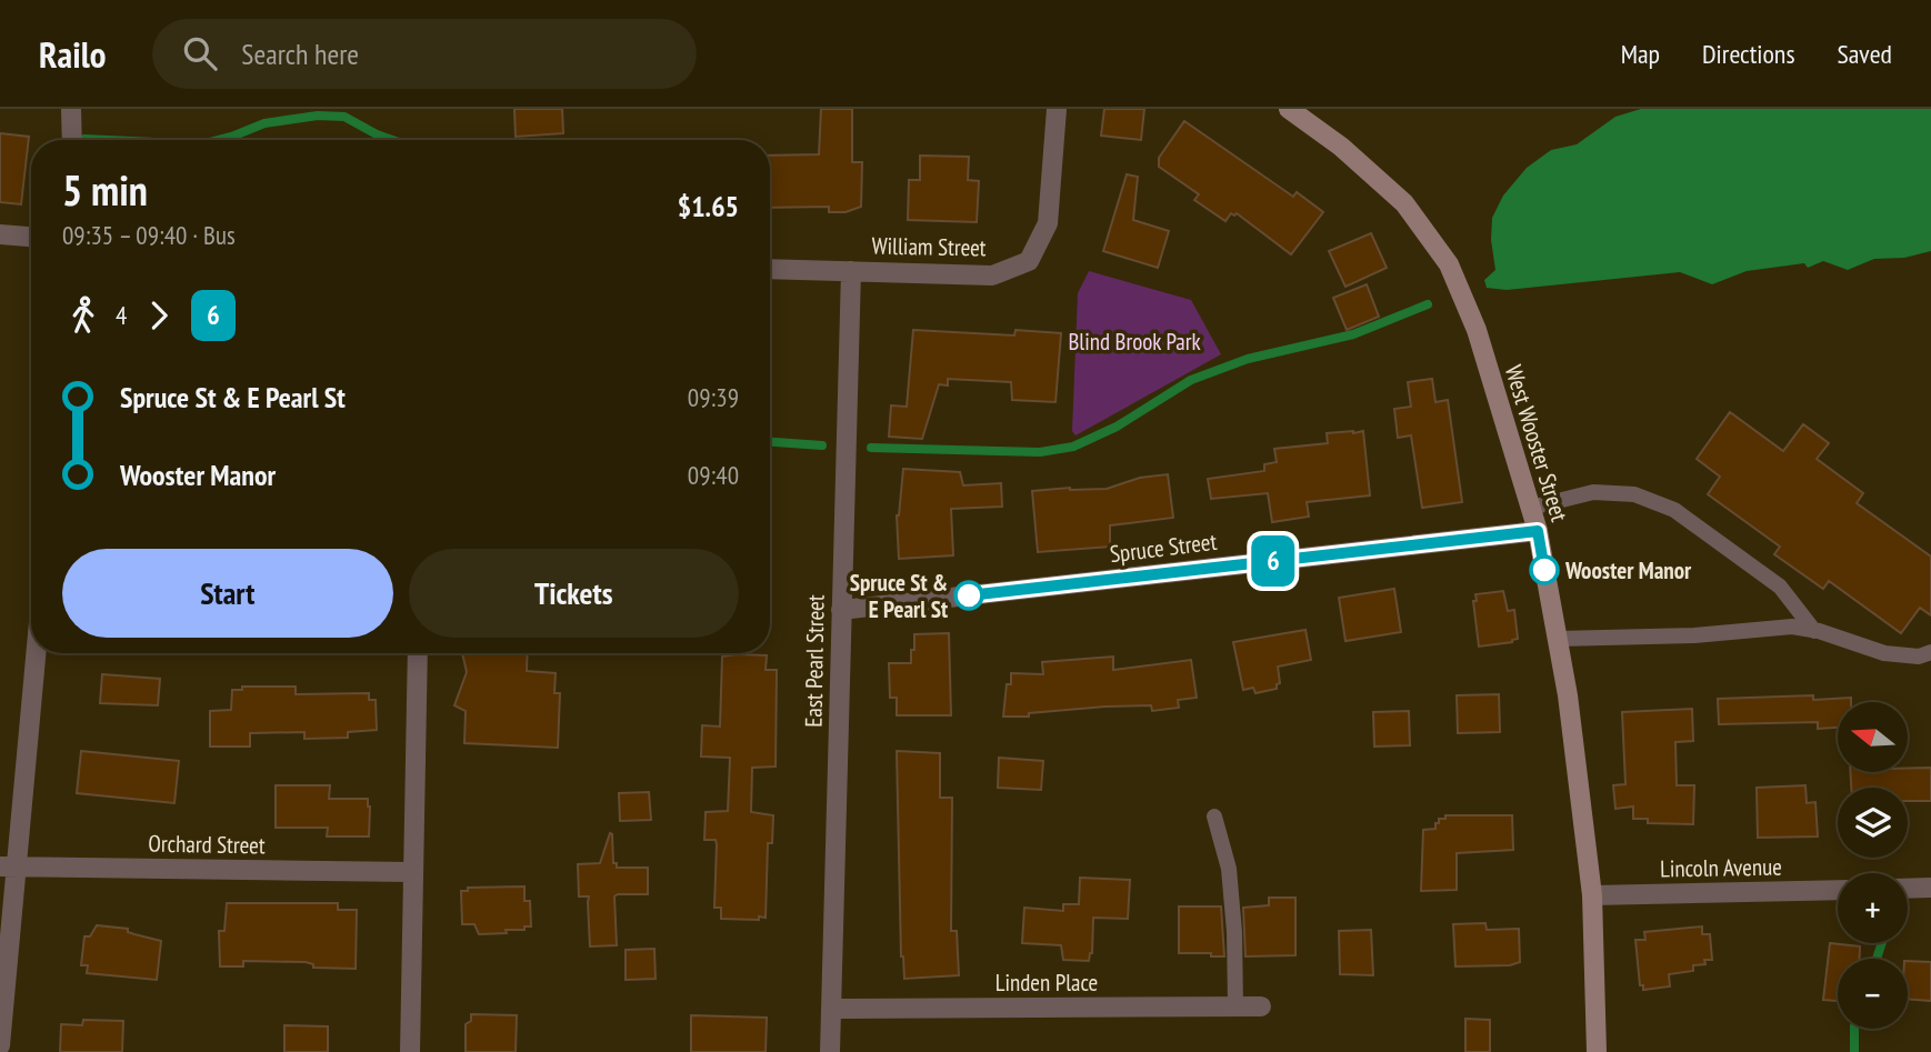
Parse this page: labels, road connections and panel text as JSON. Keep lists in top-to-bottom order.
{
  "streets": {
    "street": [
      "William Street",
      "West Wooster Street",
      "Spruce Street",
      "East Pearl Street",
      "Orchard Street",
      "Lincoln Avenue",
      "Linden Place"
    ]
  },
  "crossings": [
    ["William Street", "East Pearl Street"],
    ["West Wooster Street", "Spruce Street"],
    ["West Wooster Street", "Lincoln Avenue"],
    ["Spruce Street", "East Pearl Street"],
    ["East Pearl Street", "Linden Place"]
  ],
  "parks": ["Blind Brook Park"],
  "places": ["Wooster Manor", "Spruce St & E Pearl St"],
  "lines": ["bus line 6"],
  "north": "left",
  "page": {
    "header": "Railo",
    "search": "Search here",
    "nav": ["Map", "Directions", "Saved"],
    "on_map": "6",
    "heading": ["5 min", "09:35 – 09:40 · Bus", "$1.65"],
    "legs": ["4", "6"],
    "list": [
      {
        "name": "Spruce St & E Pearl St",
        "value": "09:39"
      },
      {
        "name": "Wooster Manor",
        "value": "09:40"
      }
    ],
    "buttons": ["Start", "Tickets"],
    "map_buttons": ["+", "−"]
  }
}
